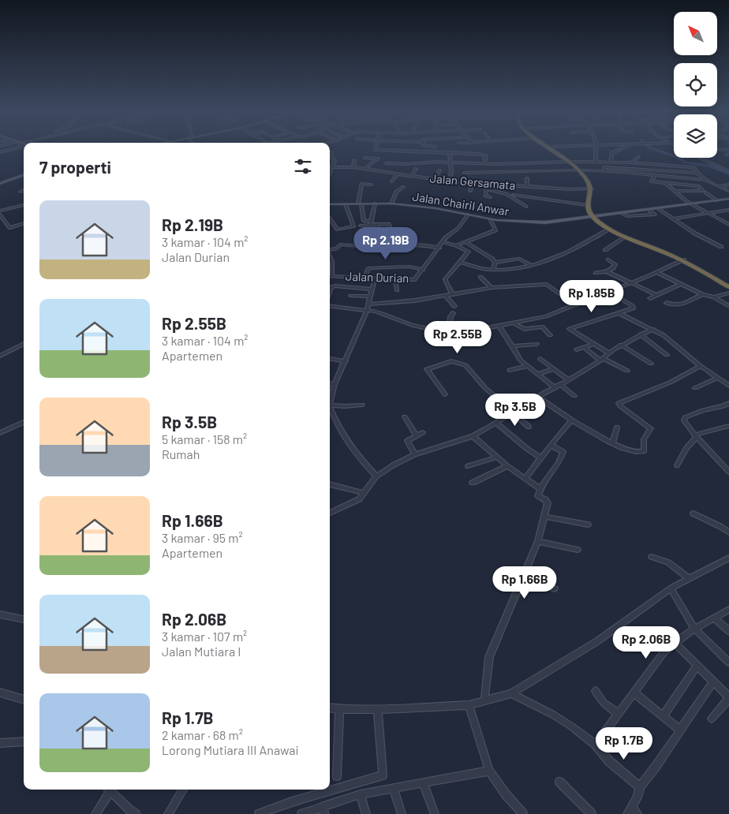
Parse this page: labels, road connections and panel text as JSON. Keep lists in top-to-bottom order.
{
  "streets": {
    "main road": ["Jalan Chairil Anwar"],
    "street": ["Jalan Gersamata", "Jalan Durian"]
  },
  "crossings": [
    ["Jalan Chairil Anwar", "Jalan Durian"]
  ],
  "north": "top left",
  "page": {
    "heading": "7 properti",
    "list": [
      {
        "name": "Rp 2.19B",
        "note": "3 kamar · 104 m² · Jalan Durian"
      },
      {
        "name": "Rp 2.55B",
        "note": "3 kamar · 104 m² · Apartemen"
      },
      {
        "name": "Rp 3.5B",
        "note": "5 kamar · 158 m² · Rumah"
      },
      {
        "name": "Rp 1.66B",
        "note": "3 kamar · 95 m² · Apartemen"
      },
      {
        "name": "Rp 2.06B",
        "note": "3 kamar · 107 m² · Jalan Mutiara I"
      },
      {
        "name": "Rp 1.7B",
        "note": "2 kamar · 68 m² · Lorong Mutiara III Anawai"
      }
    ],
    "price": [
      "Rp 2.19B",
      "Rp 1.85B",
      "Rp 2.55B",
      "Rp 3.5B",
      "Rp 1.66B",
      "Rp 2.06B",
      "Rp 1.7B"
    ]
  }
}
